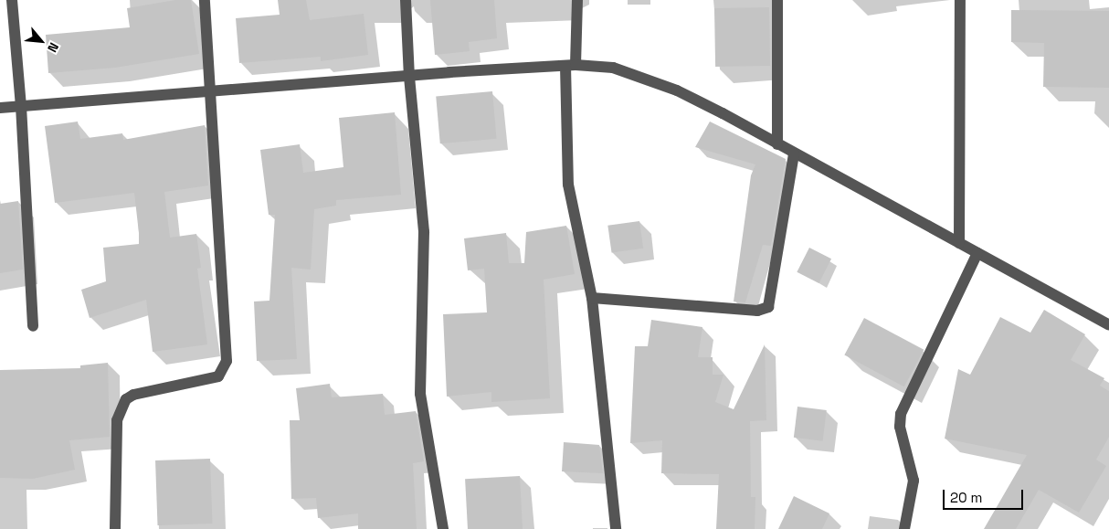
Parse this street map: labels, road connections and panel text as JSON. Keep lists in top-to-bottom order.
{
  "scale_bar": "20 m",
  "north": "bottom right"
}
